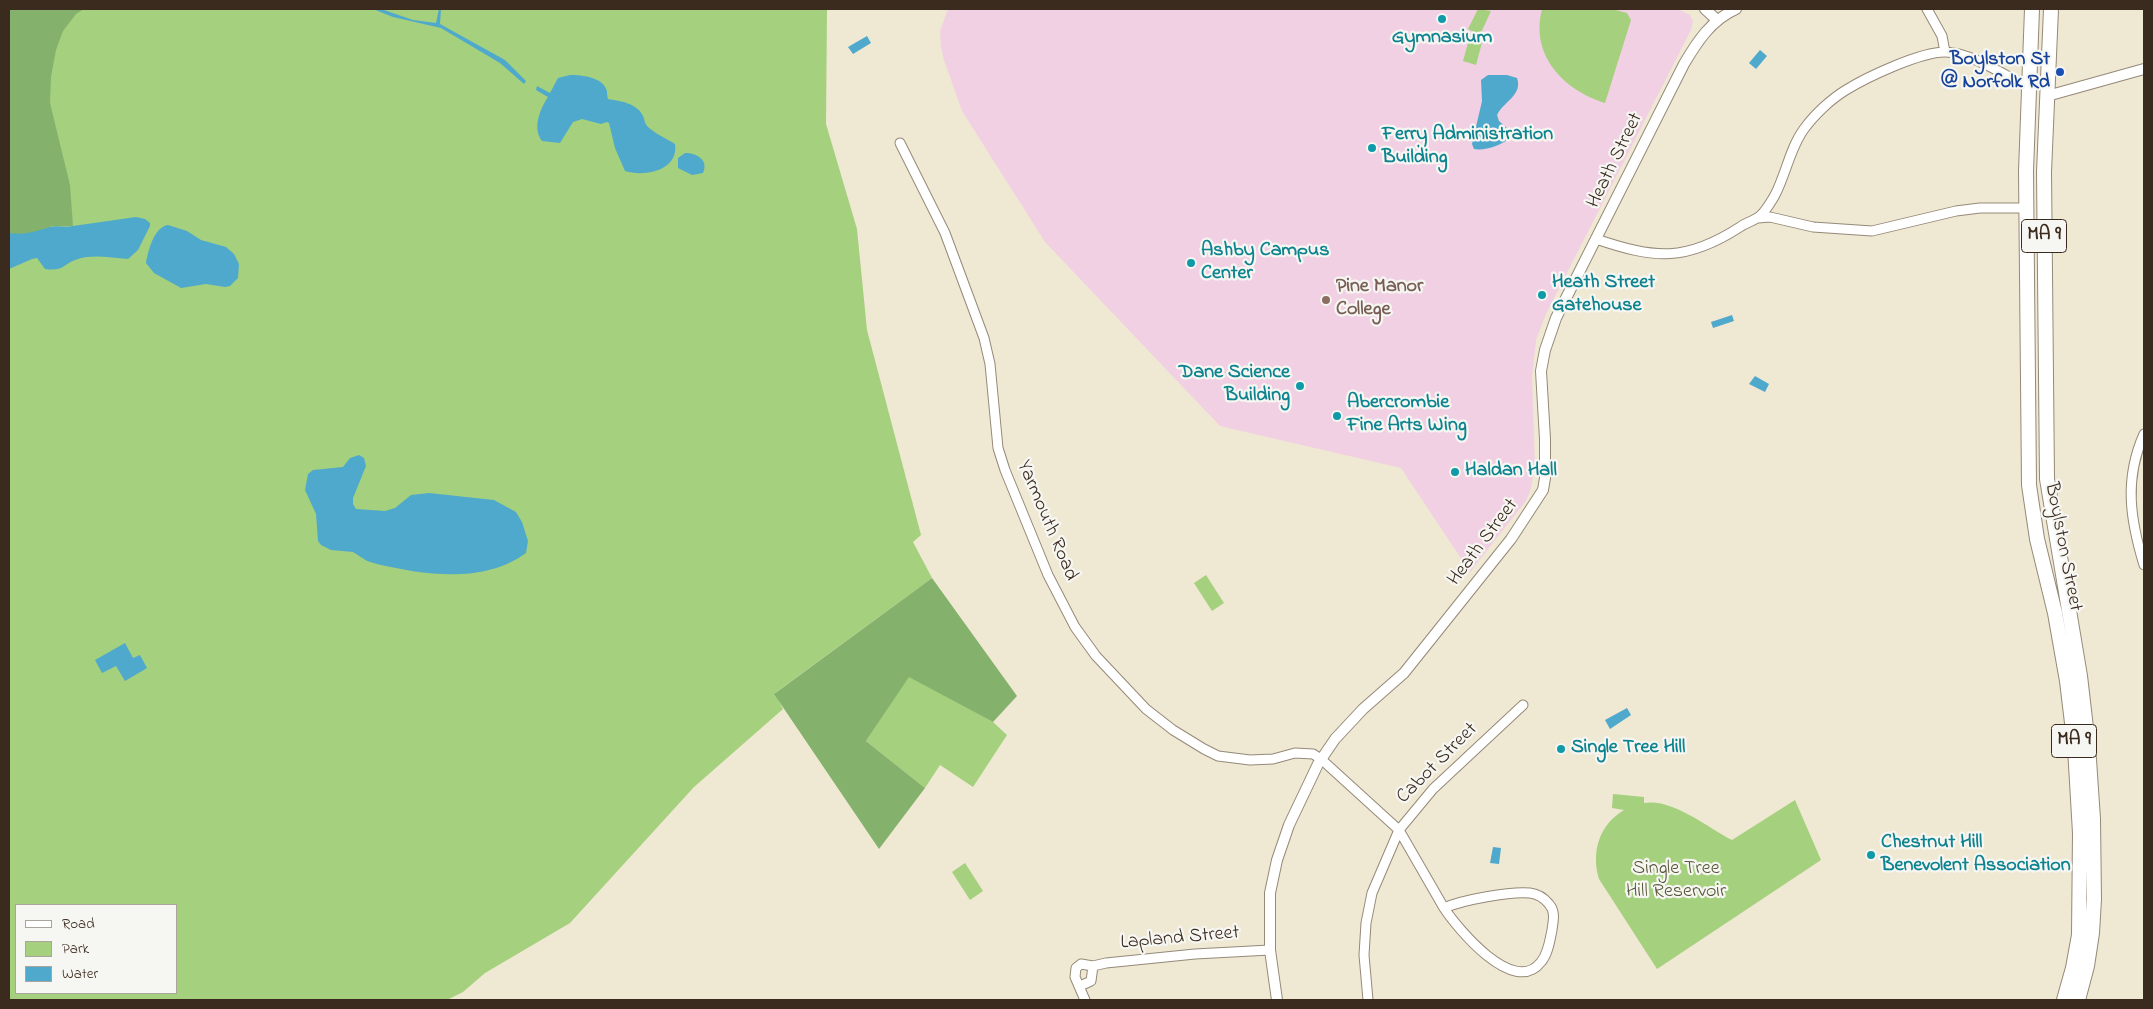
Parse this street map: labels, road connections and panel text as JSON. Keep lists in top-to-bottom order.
{
  "streets": {
    "highway": ["MA 9", "Boylston Street"],
    "street": [
      "Heath Street",
      "Yarmouth Road",
      "Cabot Street",
      "Lapland Street"
    ]
  },
  "crossings": [
    ["Heath Street", "Yarmouth Road"],
    ["Heath Street", "Lapland Street"]
  ],
  "parks": ["Single Tree Hill Reservoir"],
  "places": [
    "Gymnasium",
    "Boylston St @ Norfolk Rd",
    "Ferry Administration Building",
    "Ashby Campus Center",
    "Heath Street Gatehouse",
    "Pine Manor College",
    "Dane Science Building",
    "Abercrombie Fine Arts Wing",
    "Haldan Hall",
    "Single Tree Hill",
    "Chestnut Hill Benevolent Association"
  ],
  "legend": ["Road", "Park", "Water"]
}
